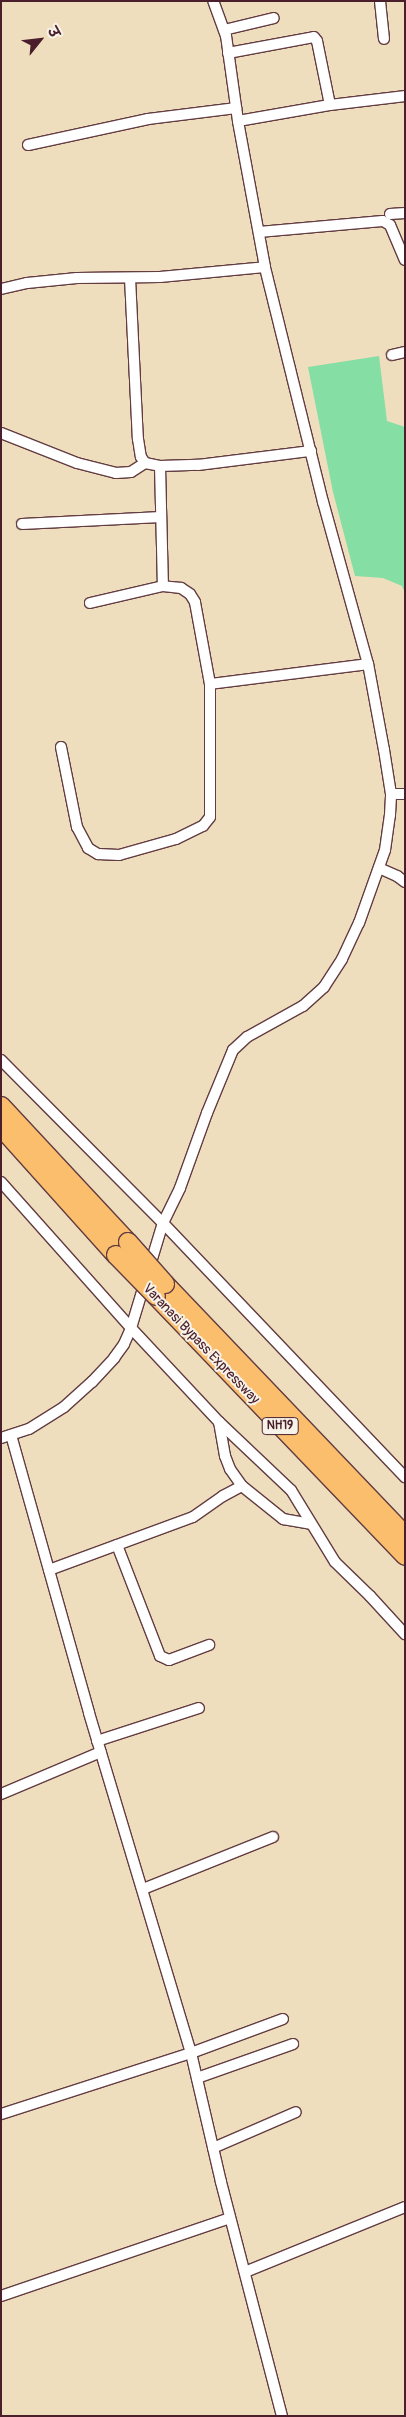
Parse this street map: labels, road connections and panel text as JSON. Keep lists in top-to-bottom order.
{
  "streets": {
    "highway": ["Varanasi Bypass Expressway", "NH19"]
  },
  "north": "top right"
}
